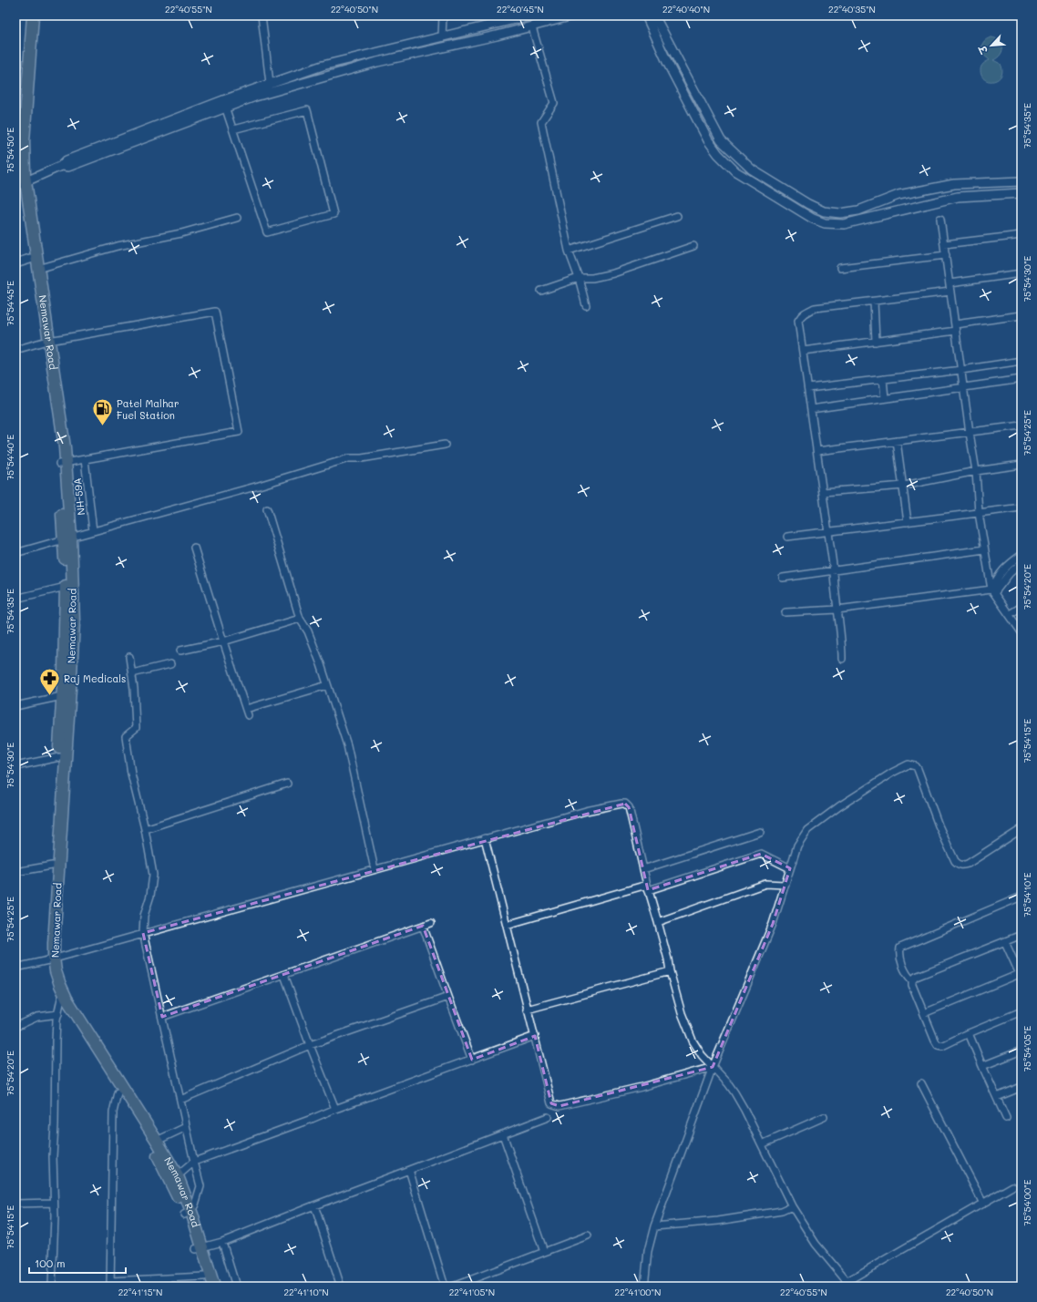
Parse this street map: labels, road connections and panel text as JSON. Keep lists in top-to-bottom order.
{
  "streets": {
    "highway": ["Nemawar Road"],
    "street": ["NH-59A"]
  },
  "places": {
    "fuel station": ["Patel Malhar Fuel Station"],
    "pharmacy": ["Raj Medicals"]
  },
  "scale_bar": "100 m",
  "north": "bottom left",
  "coordinates": [
    "22°40'55\"N",
    "22°40'50\"N",
    "22°40'45\"N",
    "22°40'40\"N",
    "22°40'35\"N",
    "75°54'35\"E",
    "75°54'50\"E",
    "75°54'30\"E",
    "75°54'45\"E",
    "75°54'25\"E",
    "75°54'40\"E",
    "75°54'20\"E",
    "75°54'15\"E",
    "75°54'10\"E",
    "75°54'05\"E",
    "75°54'00\"E",
    "22°41'15\"N",
    "22°41'10\"N",
    "22°41'05\"N",
    "22°41'00\"N"
  ]
}
